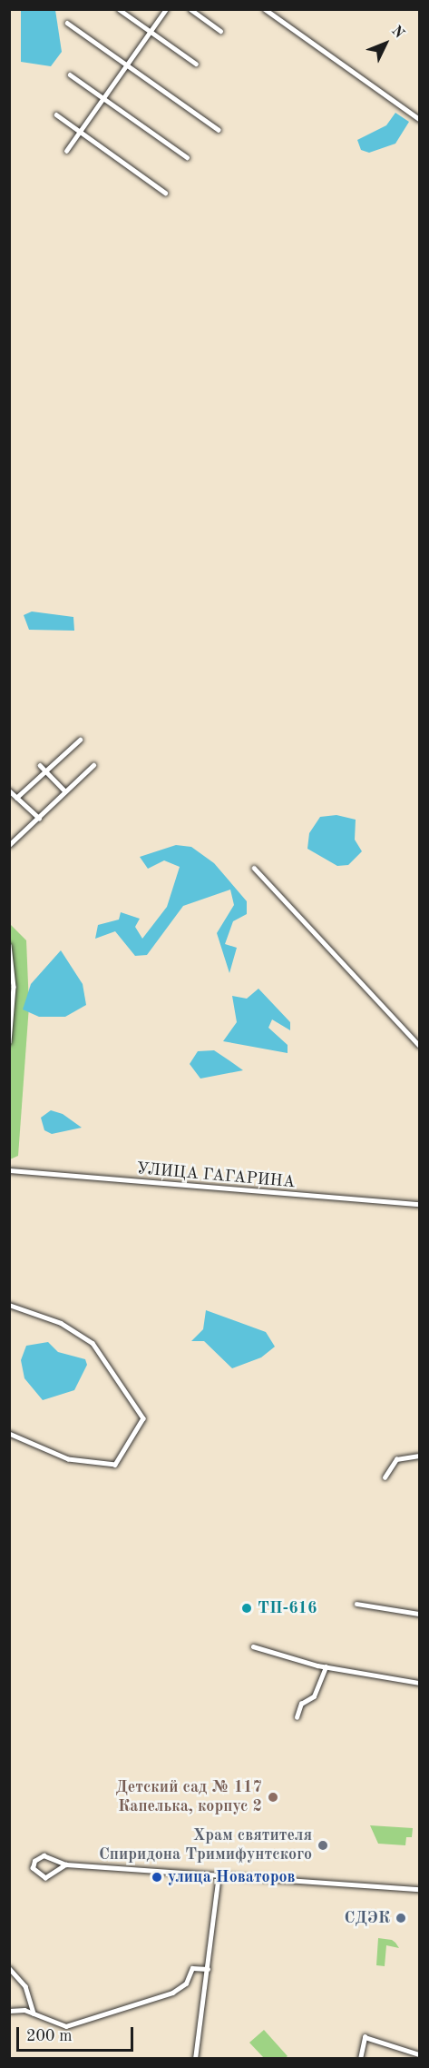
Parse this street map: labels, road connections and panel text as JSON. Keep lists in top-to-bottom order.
{
  "streets": {
    "street": ["УЛИЦА ГАГАРИНА"]
  },
  "places": [
    "ТП-616",
    "Детский сад № 117 Капелька, корпус 2",
    "Храм святителя Спиридона Тримифунтского",
    "улица Новаторов",
    "СДЭК"
  ],
  "scale_bar": "200 m",
  "north": "top right"
}
